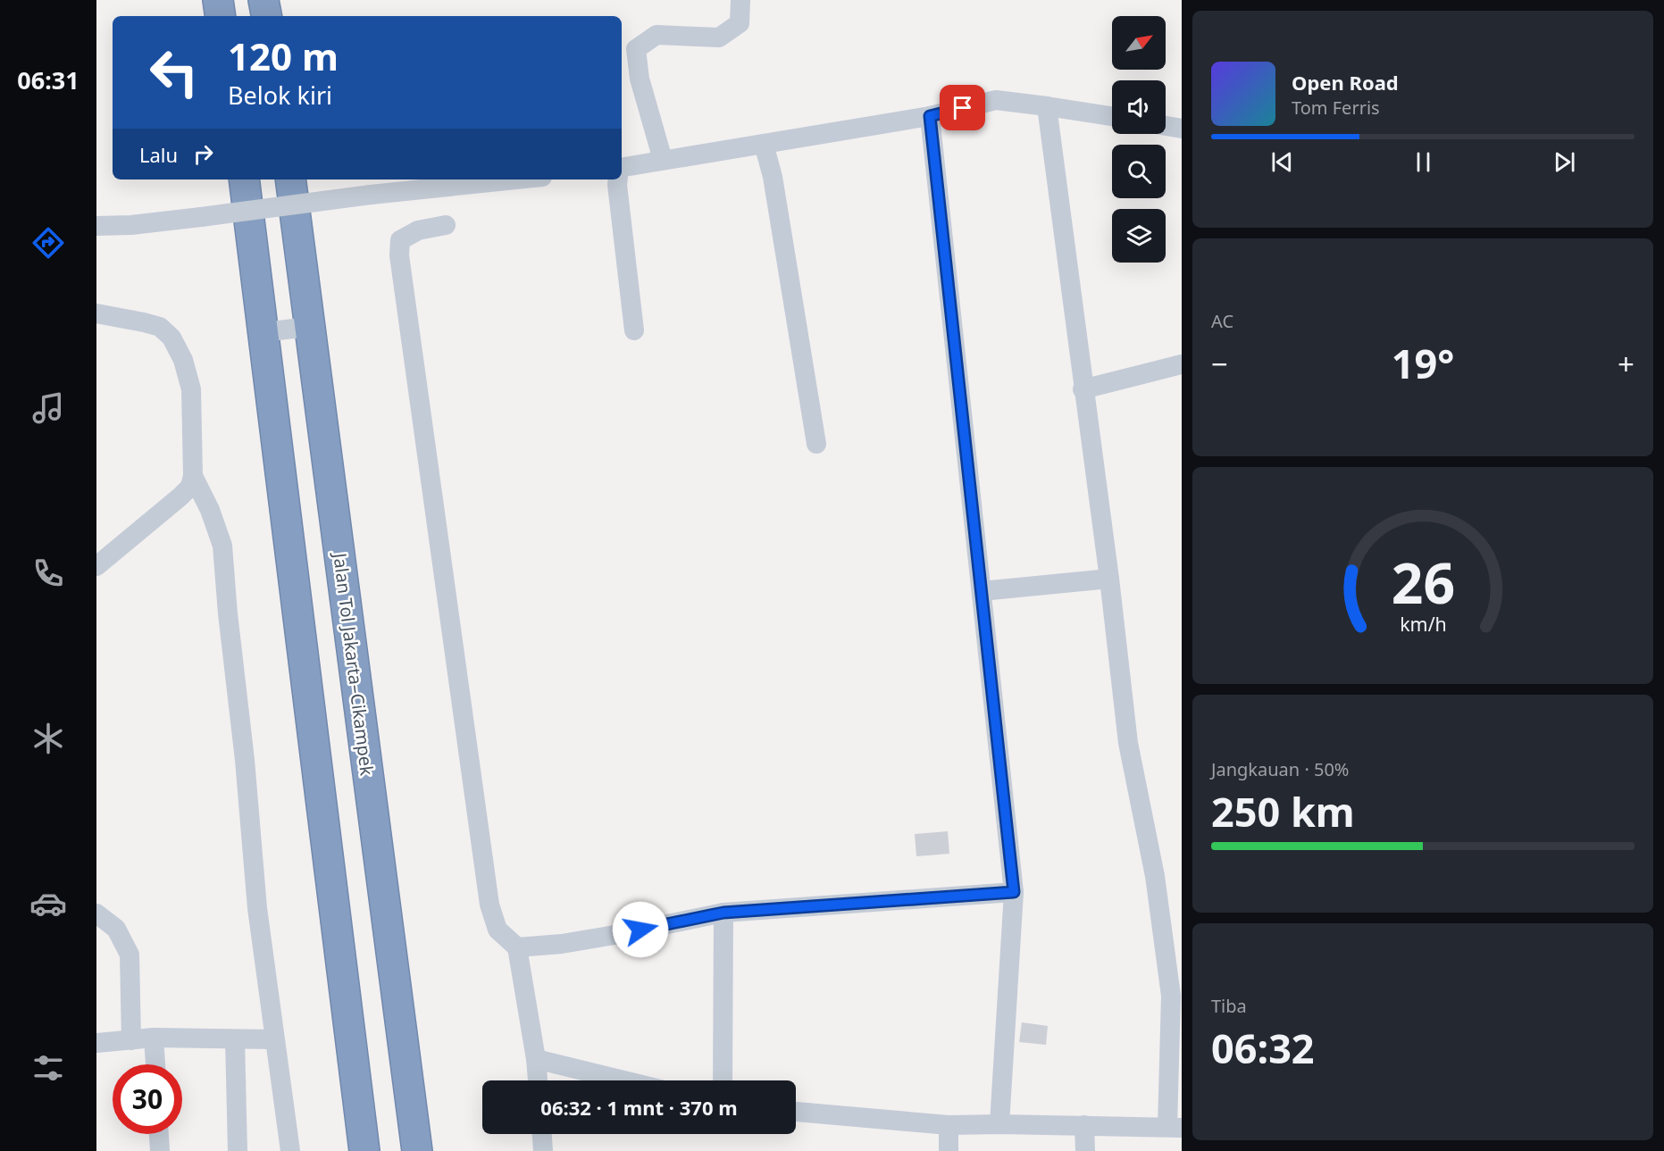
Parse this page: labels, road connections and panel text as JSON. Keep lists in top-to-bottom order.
{
  "streets": {
    "highway": ["Jalan Tol Jakarta–Cikampek"]
  },
  "north": "top right",
  "page": {
    "tabs": "06:31",
    "turn": ["120 m", "Belok kiri"],
    "song": ["Open Road", "Tom Ferris"],
    "then": "Lalu",
    "tile": [
      "AC",
      ["Jangkauan · 50%", "250 km"],
      ["Tiba", "06:32"]
    ],
    "heat": ["−", "19°", "+"],
    "limit": "30",
    "trip": "06:32 · 1 mnt · 370 m",
    "gauge": ["26", "km/h"]
  }
}
